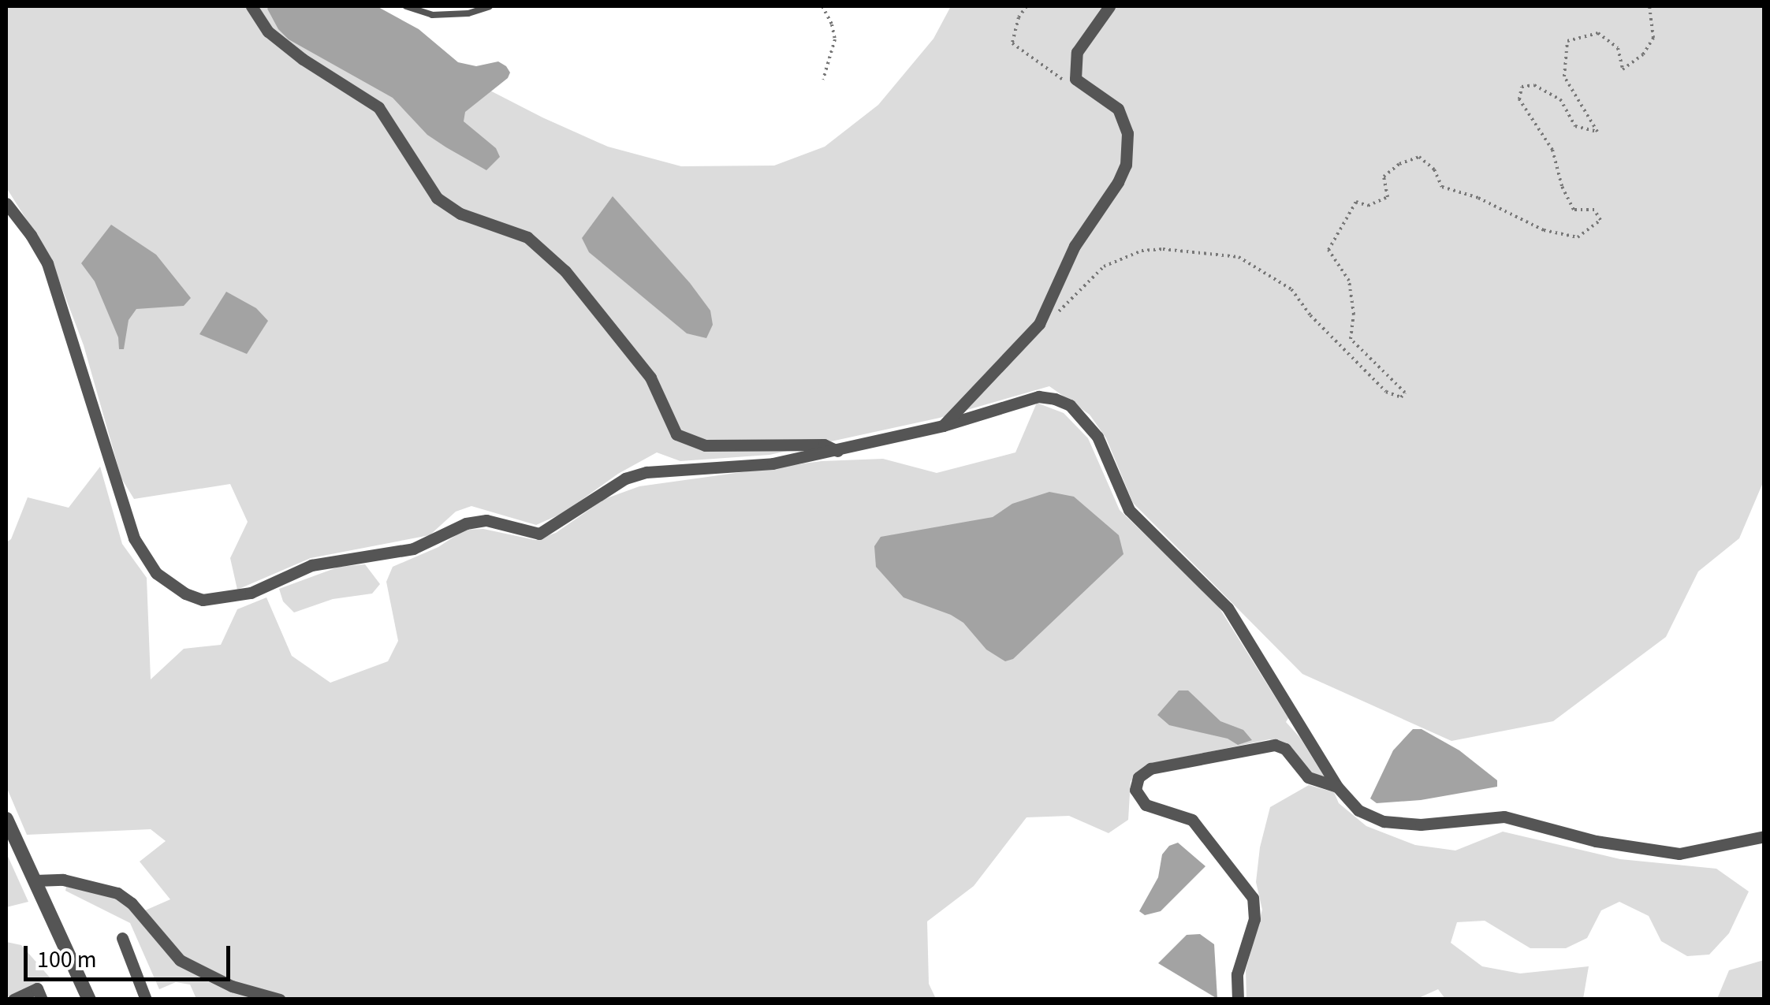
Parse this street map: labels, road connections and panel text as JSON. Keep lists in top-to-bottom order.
{
  "scale_bar": "100 m"
}
